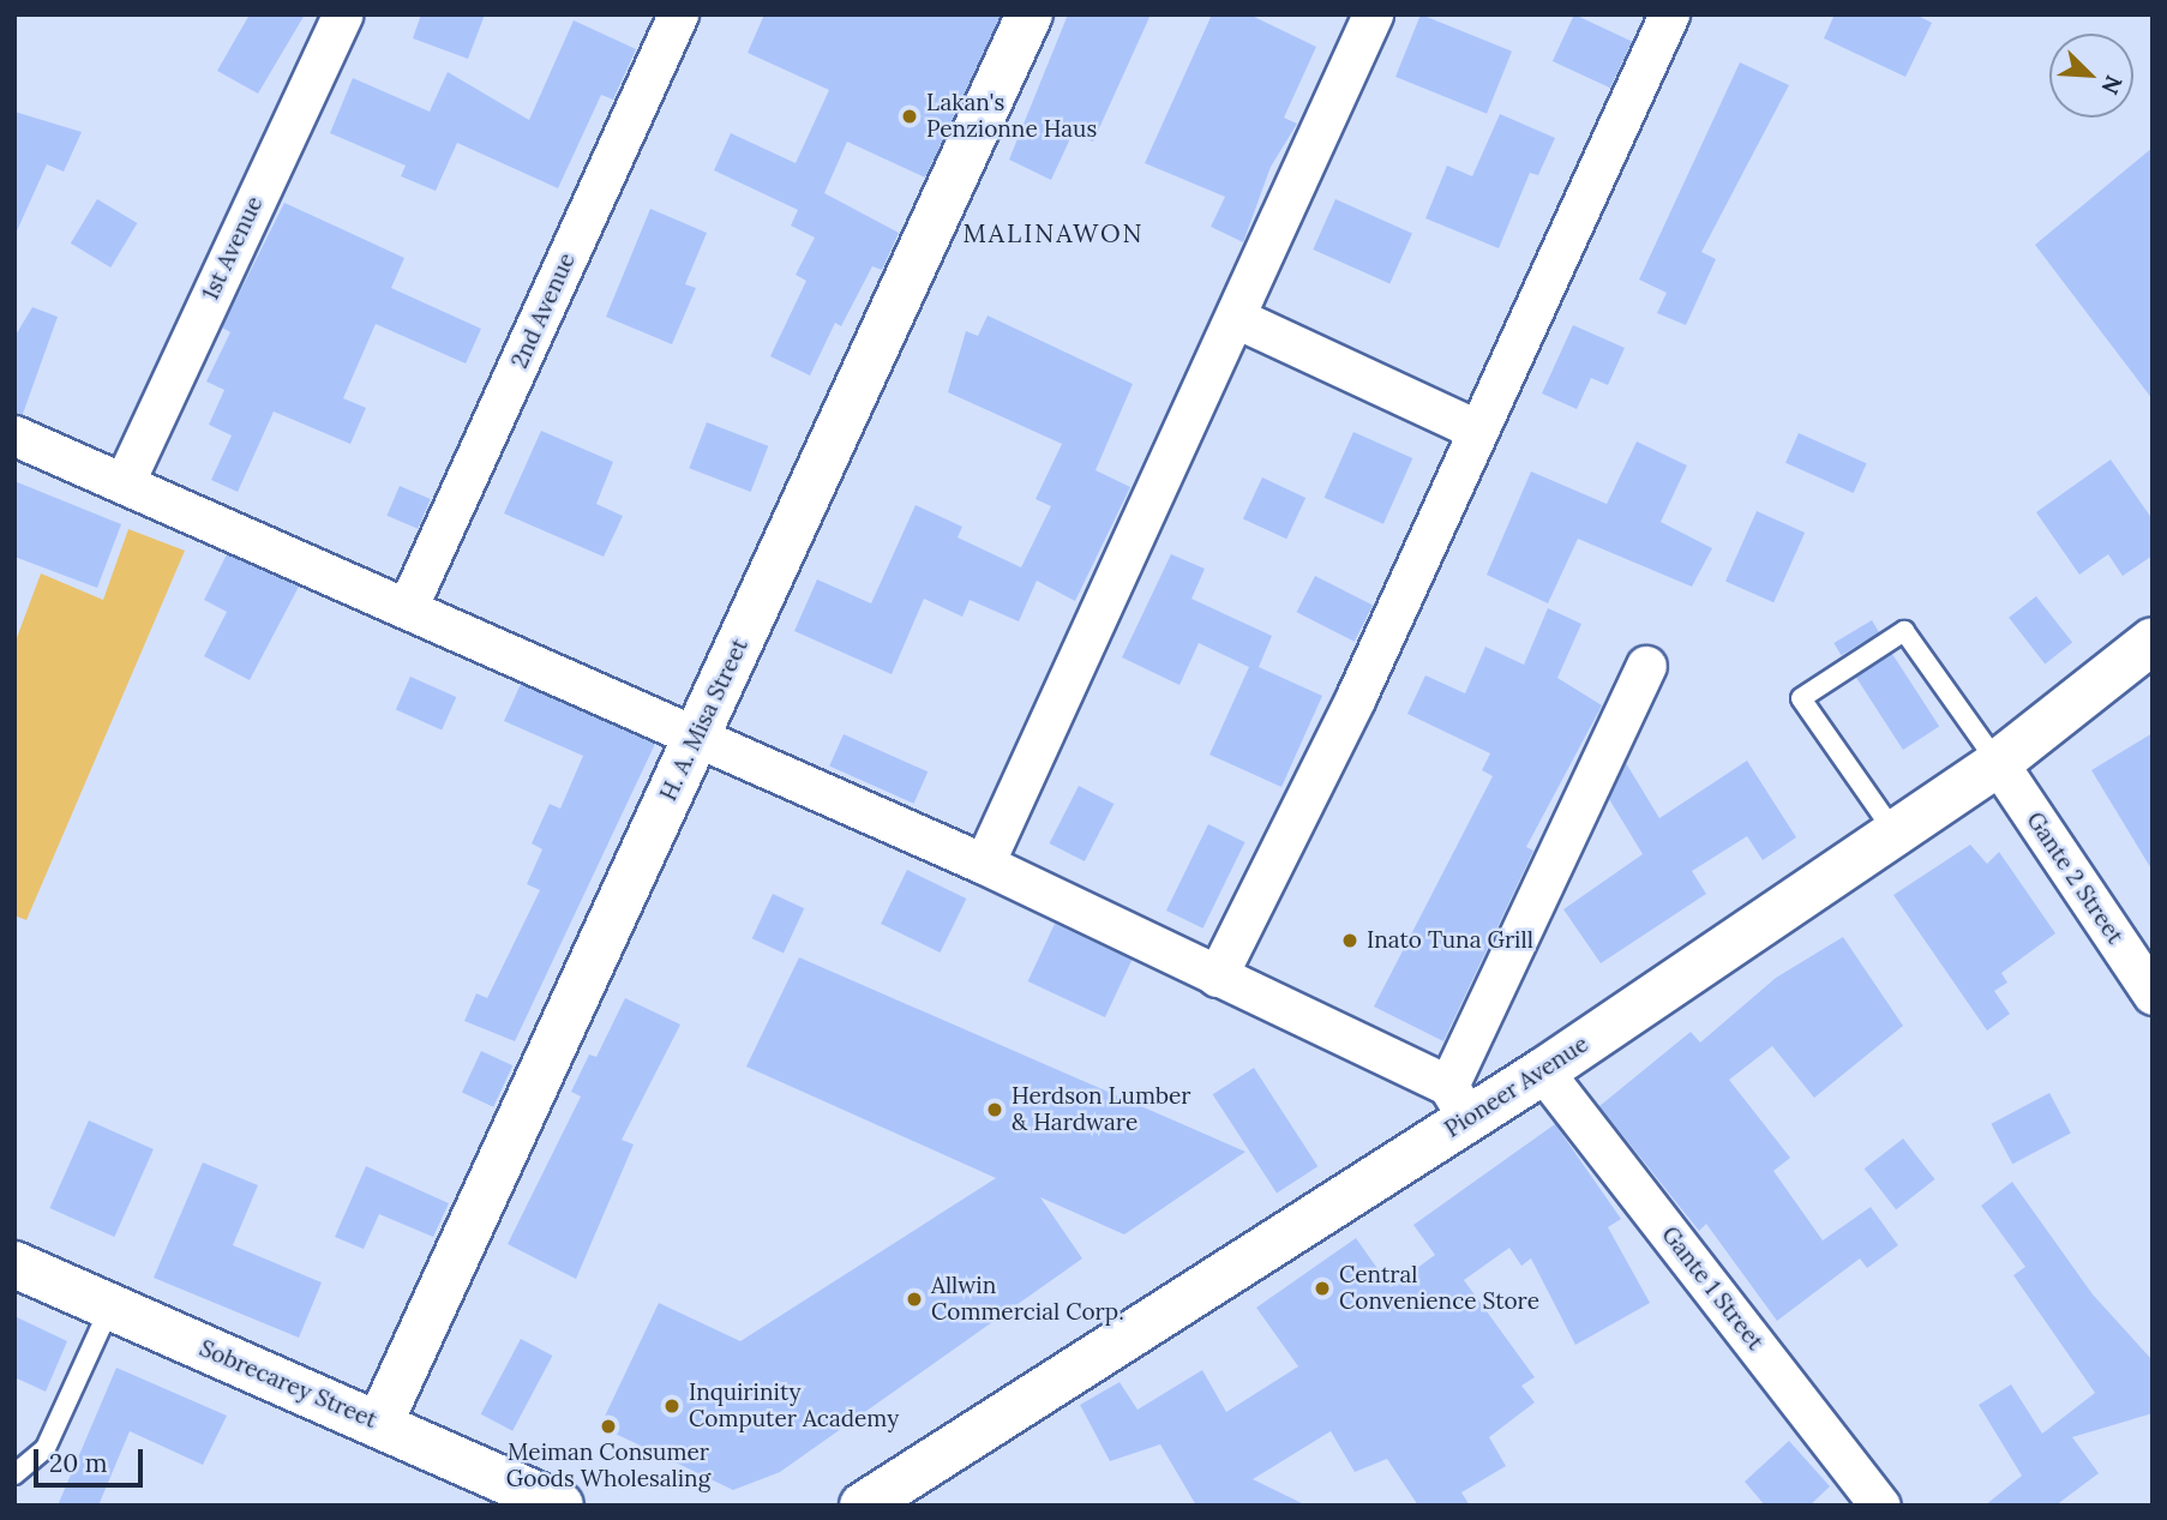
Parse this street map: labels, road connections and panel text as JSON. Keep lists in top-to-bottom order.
{
  "streets": {
    "main road": ["H. A. Misa Street", "Pioneer Avenue", "Sobrecarey Street"],
    "street": [
      "1st Avenue",
      "2nd Avenue",
      "Gante 2 Street",
      "Gante 1 Street"
    ]
  },
  "crossings": [
    ["H. A. Misa Street", "Sobrecarey Street"],
    ["Gante 2 Street", "Pioneer Avenue"],
    ["Pioneer Avenue", "Gante 1 Street"]
  ],
  "districts": ["MALINAWON"],
  "places": [
    "Lakan's Penzionne Haus",
    "Inato Tuna Grill",
    "Herdson Lumber & Hardware",
    "Central Convenience Store",
    "Allwin Commercial Corp.",
    "Inquirinity Computer Academy",
    "Meiman Consumer Goods Wholesaling"
  ],
  "scale_bar": "20 m",
  "north": "bottom right"
}
